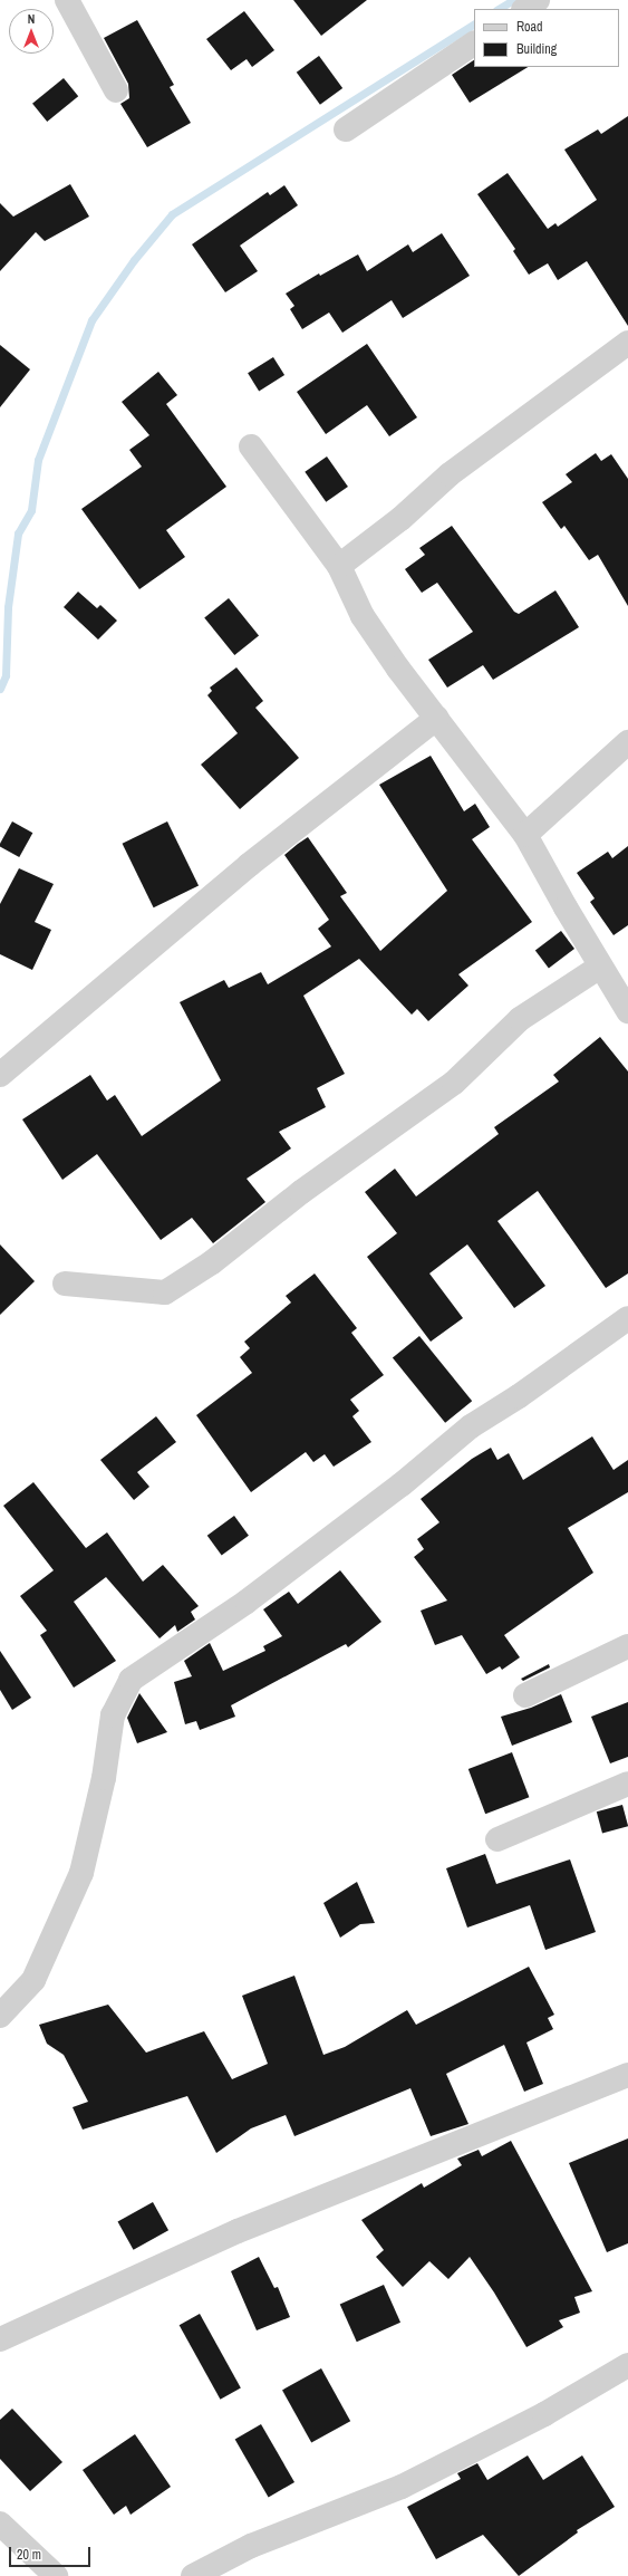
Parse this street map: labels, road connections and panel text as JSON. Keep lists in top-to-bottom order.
{
  "legend": ["Road", "Building"],
  "scale_bar": "20 m",
  "north": "top"
}
